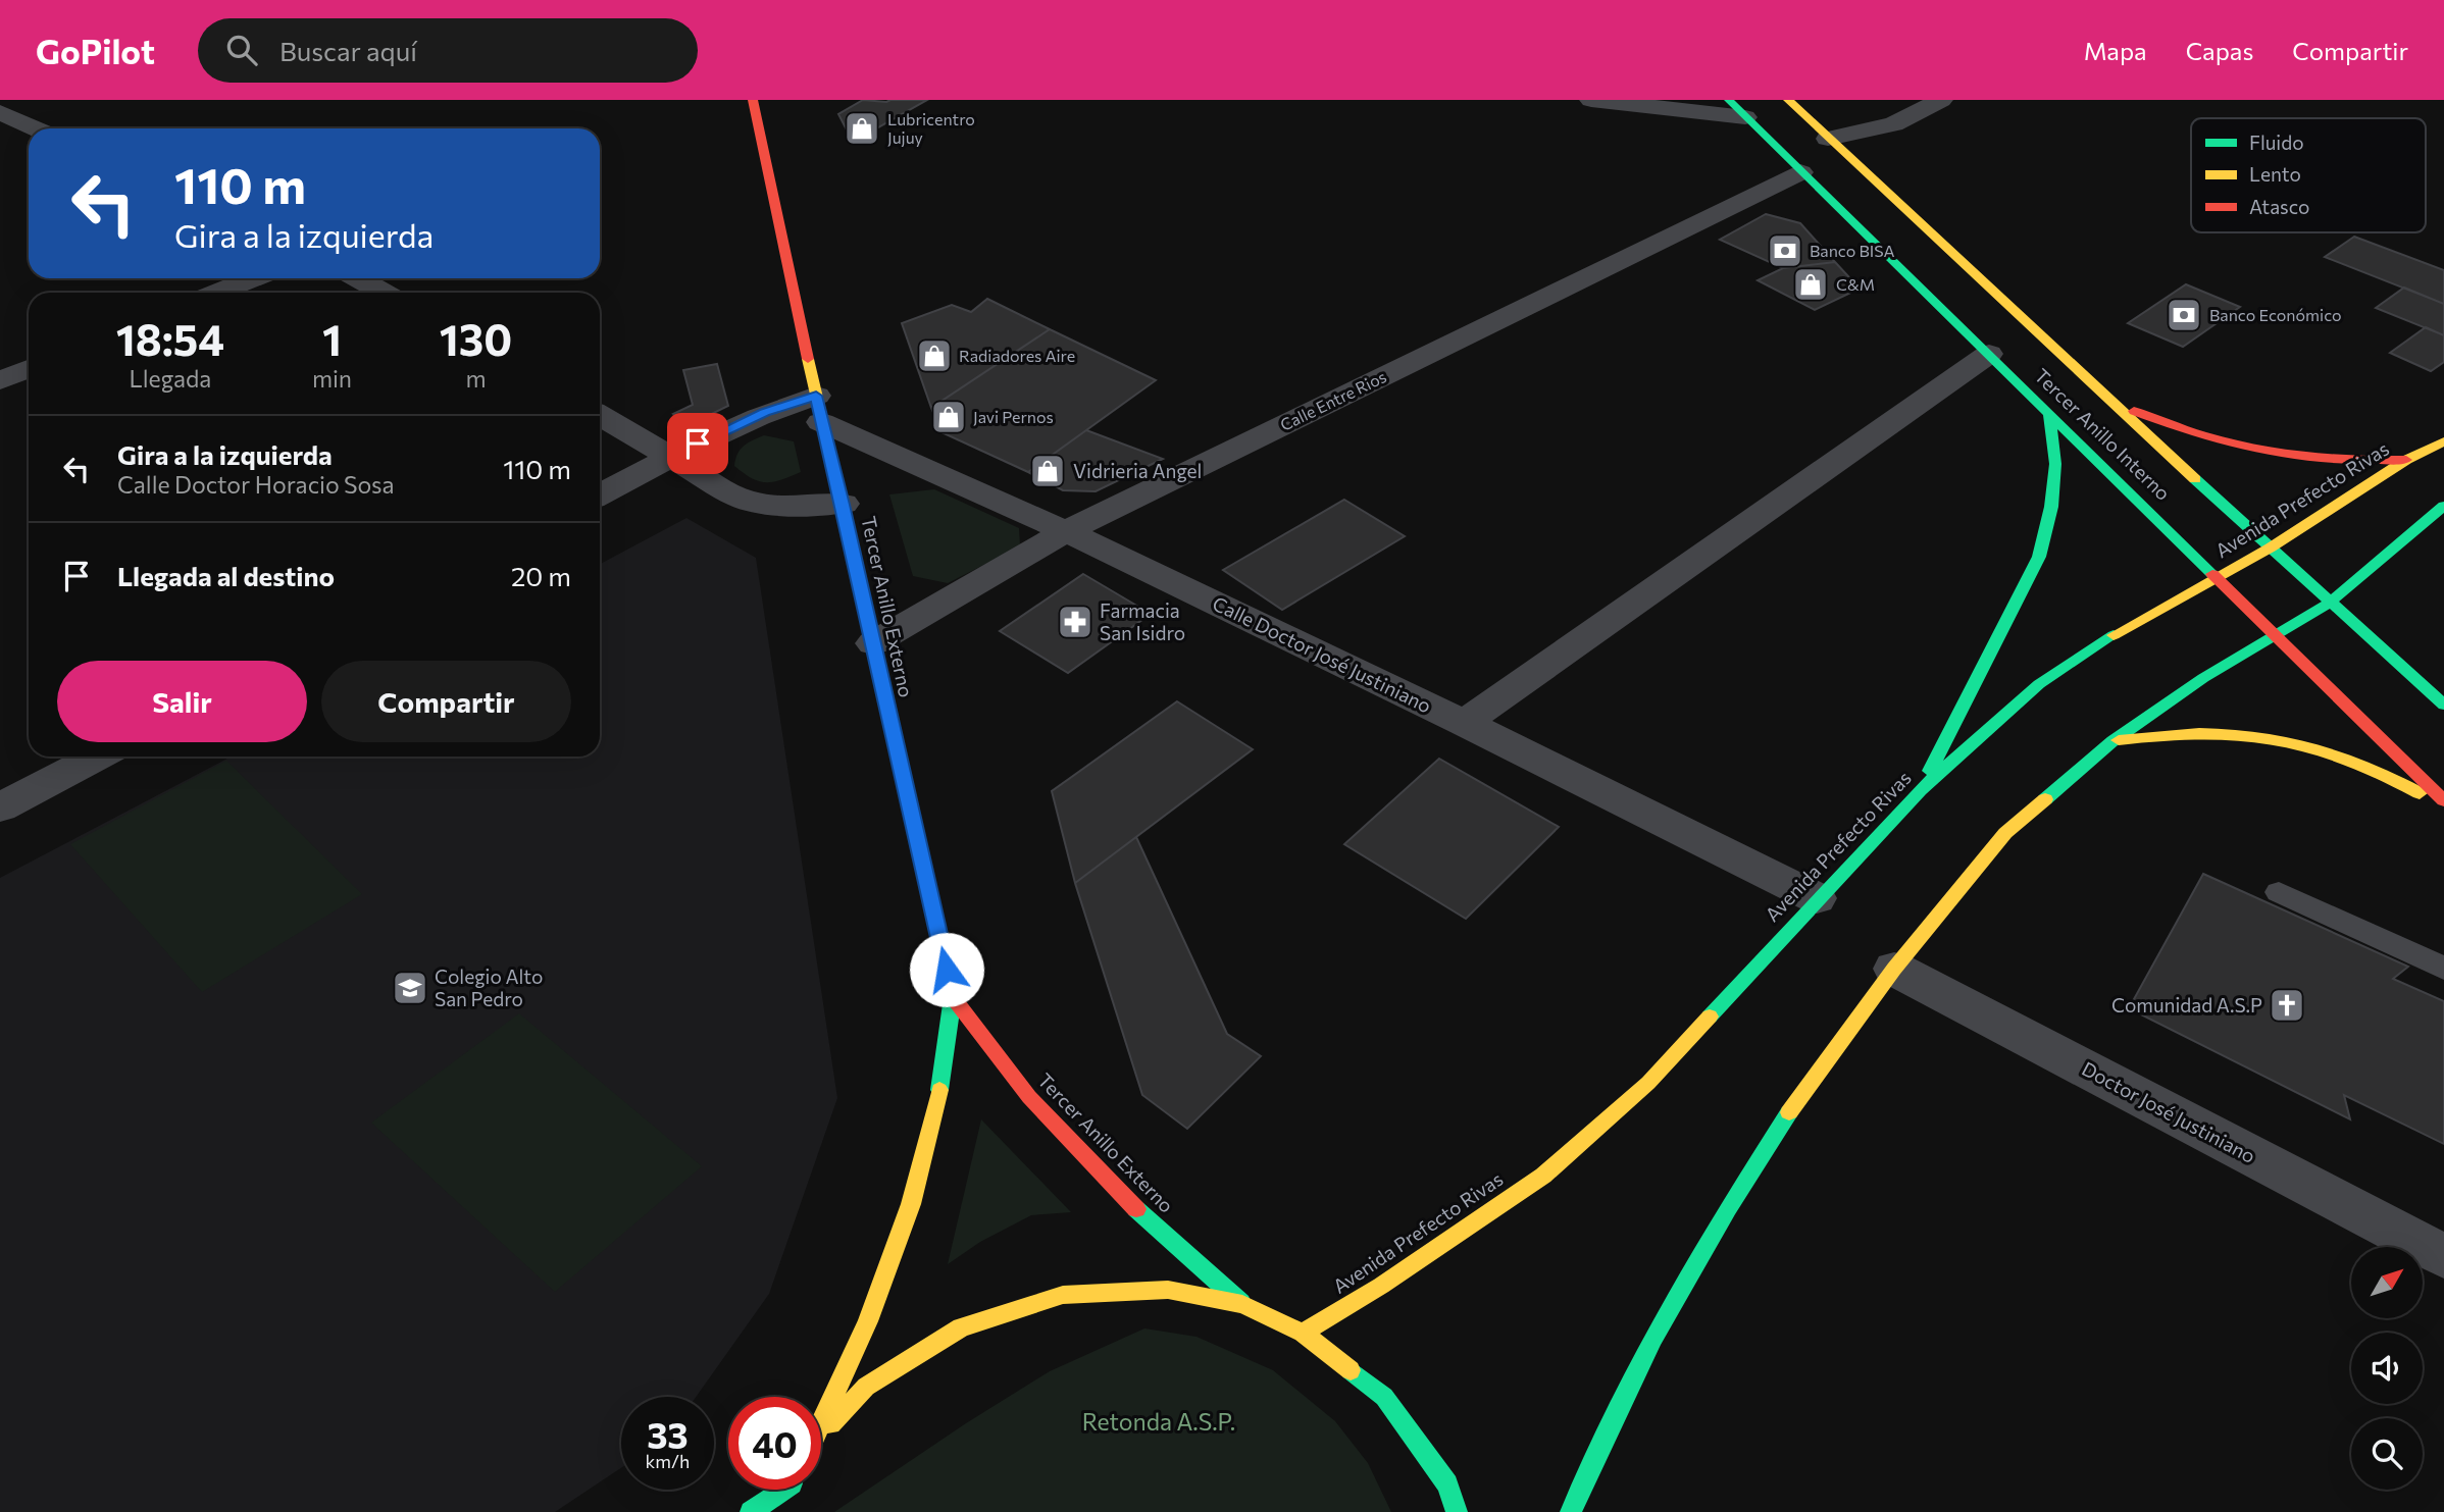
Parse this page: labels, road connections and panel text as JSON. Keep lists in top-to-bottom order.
{
  "streets": {
    "main road": ["Tercer Anillo Interno", "Avenida Prefecto Rivas", "Tercer Anillo Externo"],
    "street": ["Calle Entre Rios", "Calle Doctor José Justiniano", "Doctor José Justiniano"]
  },
  "crossings": [
    ["Calle Entre Rios", "Tercer Anillo Interno"],
    ["Calle Entre Rios", "Tercer Anillo Externo"],
    ["Calle Entre Rios", "Calle Doctor José Justiniano"],
    ["Tercer Anillo Interno", "Avenida Prefecto Rivas"],
    ["Avenida Prefecto Rivas", "Calle Doctor José Justiniano"],
    ["Tercer Anillo Externo", "Calle Doctor José Justiniano"]
  ],
  "parks": ["Retonda A.S.P."],
  "places": {
    "shop": [
      "Lubricentro Jujuy",
      "C&M",
      "Radiadores Aire",
      "Javi Pernos",
      "Vidrieria Angel"
    ],
    "bank": ["Banco BISA", "Banco Económico"],
    "pharmacy": ["Farmacia San Isidro"],
    "school or university": ["Colegio Alto San Pedro"],
    "church": ["Comunidad A.S.P"]
  },
  "legend": ["Fluido", "Lento", "Atasco"],
  "north": "top right",
  "page": {
    "header": "GoPilot",
    "search": "Buscar aquí",
    "nav": ["Mapa", "Capas", "Compartir"],
    "turn": ["110 m", "Gira a la izquierda"],
    "eta": [
      "18:54",
      "Llegada",
      "1",
      "min",
      "130",
      "m"
    ],
    "list": [
      {
        "name": "Gira a la izquierda",
        "note": "Calle Doctor Horacio Sosa",
        "value": "110 m"
      },
      {
        "name": "Llegada al destino",
        "value": "20 m"
      }
    ],
    "buttons": ["Salir", "Compartir"],
    "speed": "33 km/h",
    "limit": "40"
  }
}
